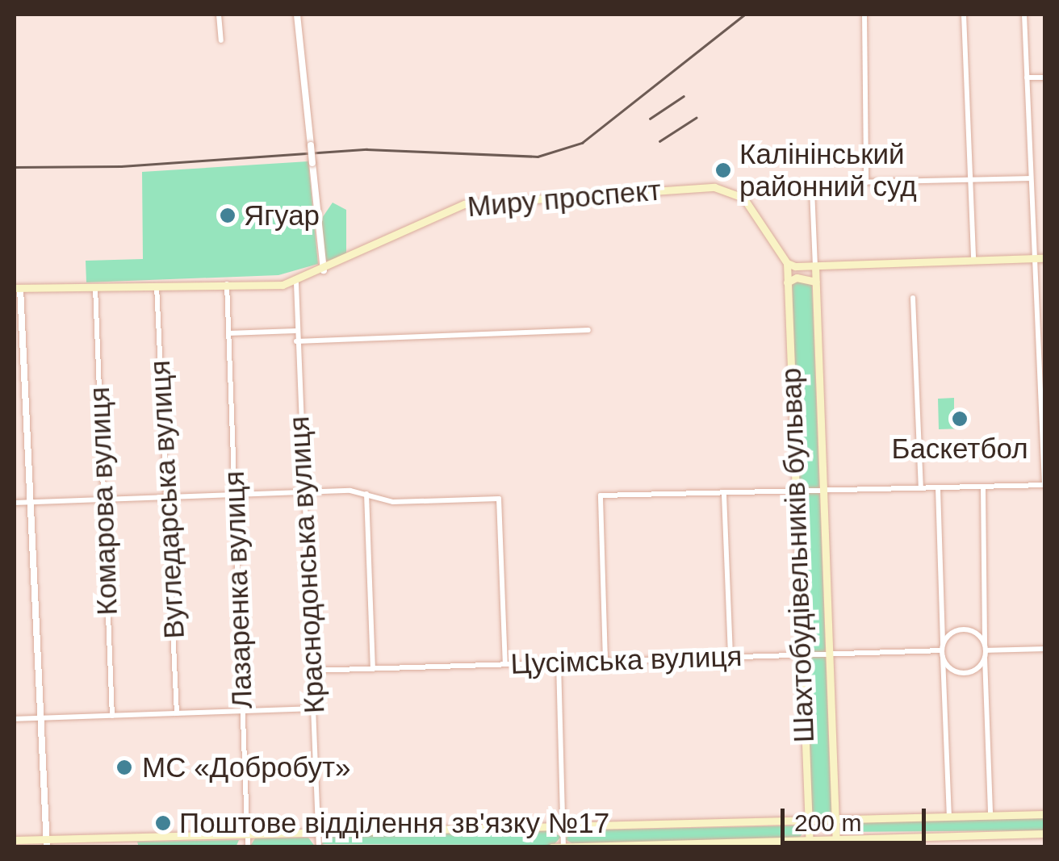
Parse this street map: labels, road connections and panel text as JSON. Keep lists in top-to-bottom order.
{
  "streets": {
    "main road": ["Миру проспект", "Шахтобудівельників бульвар"],
    "street": [
      "Вугледарська вулиця",
      "Комарова вулиця",
      "Краснодонська вулиця",
      "Лазаренка вулиця",
      "Цусімська вулиця"
    ]
  },
  "crossings": [
    ["Миру проспект", "Вугледарська вулиця"],
    ["Миру проспект", "Комарова вулиця"],
    ["Миру проспект", "Шахтобудівельників бульвар"],
    ["Миру проспект", "Краснодонська вулиця"],
    ["Миру проспект", "Лазаренка вулиця"],
    ["Шахтобудівельників бульвар", "Цусімська вулиця"],
    ["Краснодонська вулиця", "Цусімська вулиця"]
  ],
  "places": [
    "Калінінський районний суд",
    "Ягуар",
    "Баскетбол",
    "МС «Добробут»",
    "Поштове відділення зв'язку №17"
  ],
  "scale_bar": "200 m"
}
